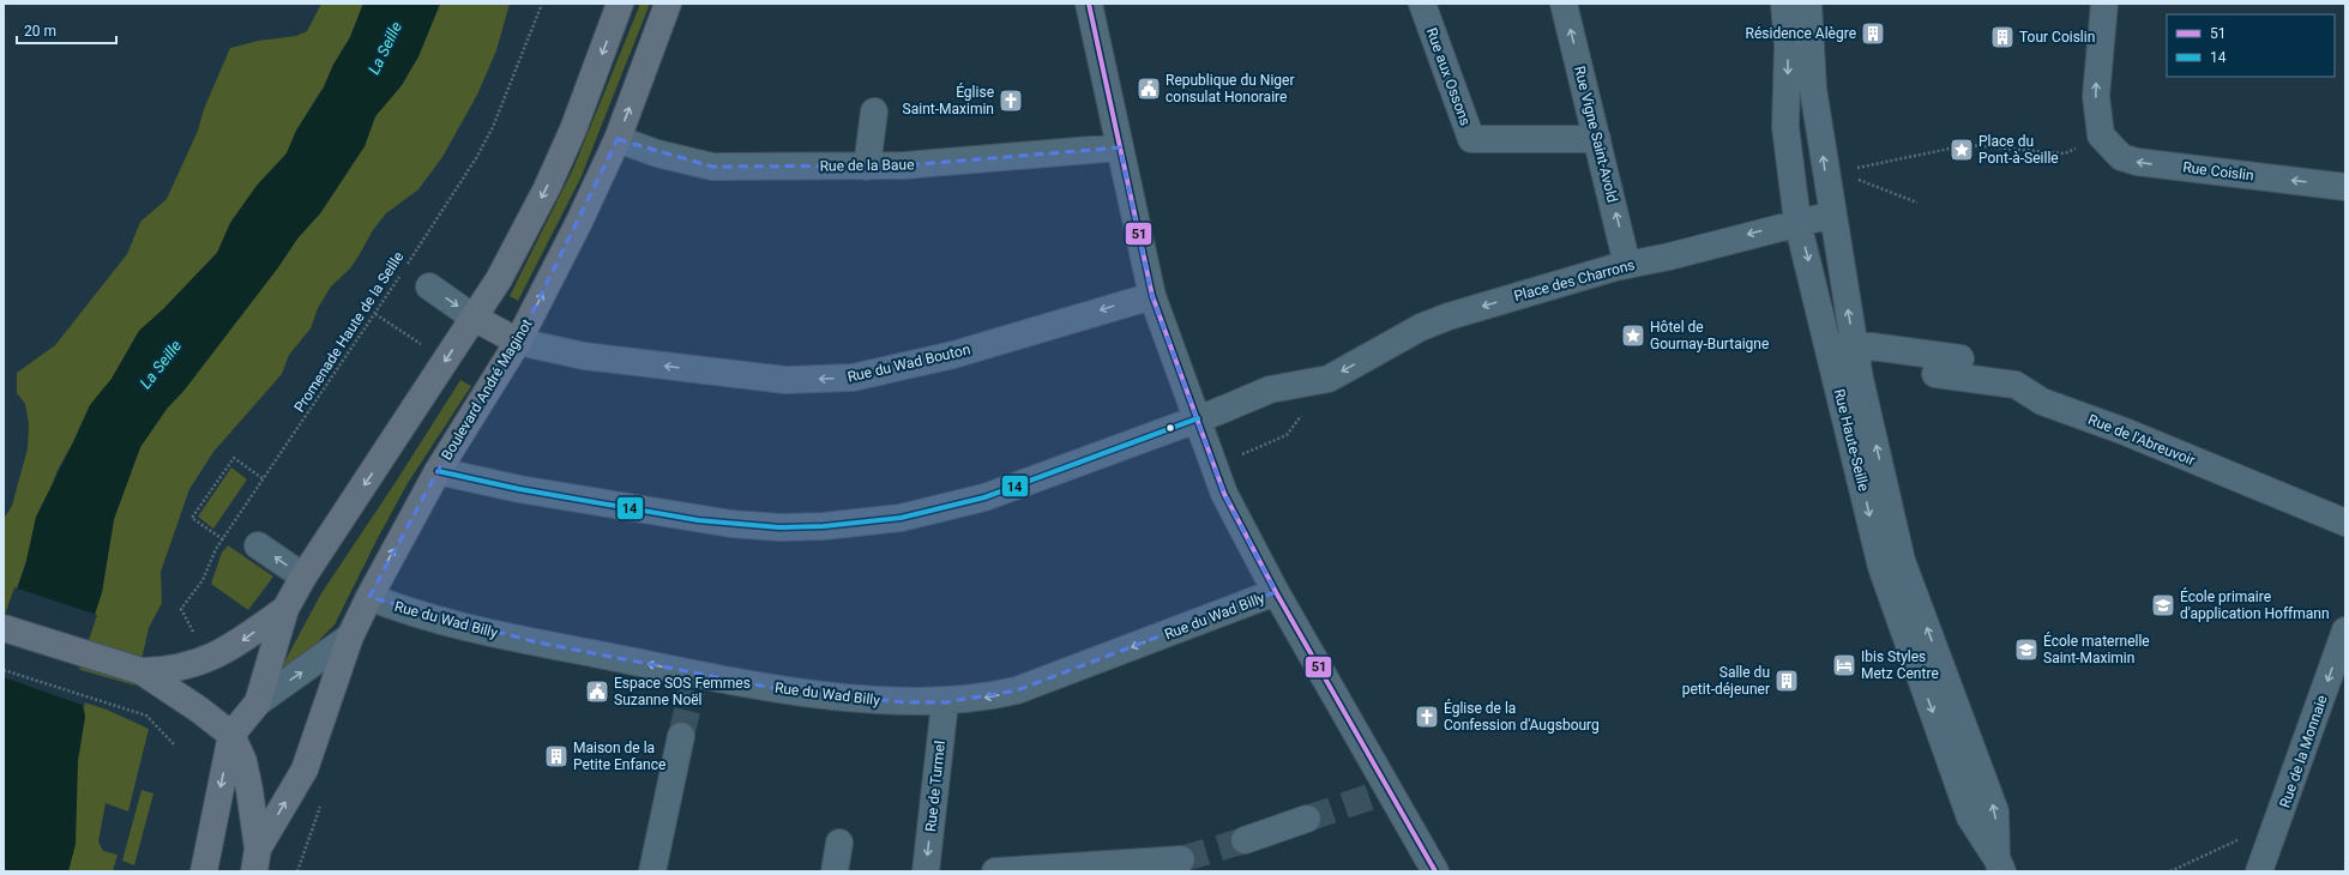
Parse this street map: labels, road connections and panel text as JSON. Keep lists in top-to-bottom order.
{
  "streets": {
    "main road": ["Boulevard André Maginot"],
    "street": [
      "Rue aux Ossons",
      "Rue Vigne Saint-Avold",
      "Rue de la Baue",
      "Rue Coislin",
      "Place des Charrons",
      "Rue du Wad Bouton",
      "Rue Haute-Seille",
      "Rue de l'Abreuvoir",
      "Rue du Wad Billy",
      "Rue de la Monnaie",
      "Rue de Turmel"
    ],
    "path": ["Promenade Haute de la Seille"]
  },
  "crossings": [
    ["Rue aux Ossons", "Rue Vigne Saint-Avold"],
    ["Rue Vigne Saint-Avold", "Place des Charrons"],
    ["Rue de la Baue", "Boulevard André Maginot"],
    ["Place des Charrons", "Boulevard André Maginot"],
    ["Place des Charrons", "Rue Haute-Seille"],
    ["Rue du Wad Bouton", "Boulevard André Maginot"],
    ["Boulevard André Maginot", "Rue du Wad Billy"],
    ["Rue du Wad Billy", "Rue de Turmel"]
  ],
  "one_way": [
    "Rue Vigne Saint-Avold",
    "Rue Coislin",
    "Rue du Wad Bouton",
    "Rue du Wad Billy",
    "Rue de la Monnaie",
    "Rue de Turmel"
  ],
  "water": ["La Seille"],
  "places": {
    "building": [
      "Résidence Alègre",
      "Tour Coislin",
      "Salle du petit-déjeuner",
      "Maison de la Petite Enfance"
    ],
    "public building": ["Republique du Niger consulat Honoraire", "Espace SOS Femmes Suzanne Noël"],
    "church": ["Église Saint-Maximin", "Église de la Confession d'Augsbourg"],
    "place": ["Place du Pont-à-Seille", "Hôtel de Gournay-Burtaigne"],
    "school or university": ["École primaire d'application Hoffmann", "École maternelle Saint-Maximin"],
    "hotel": ["Ibis Styles Metz Centre"]
  },
  "lines": ["transit line 51", "transit line 14"],
  "legend": ["51", "14"],
  "scale_bar": "20 m"
}
